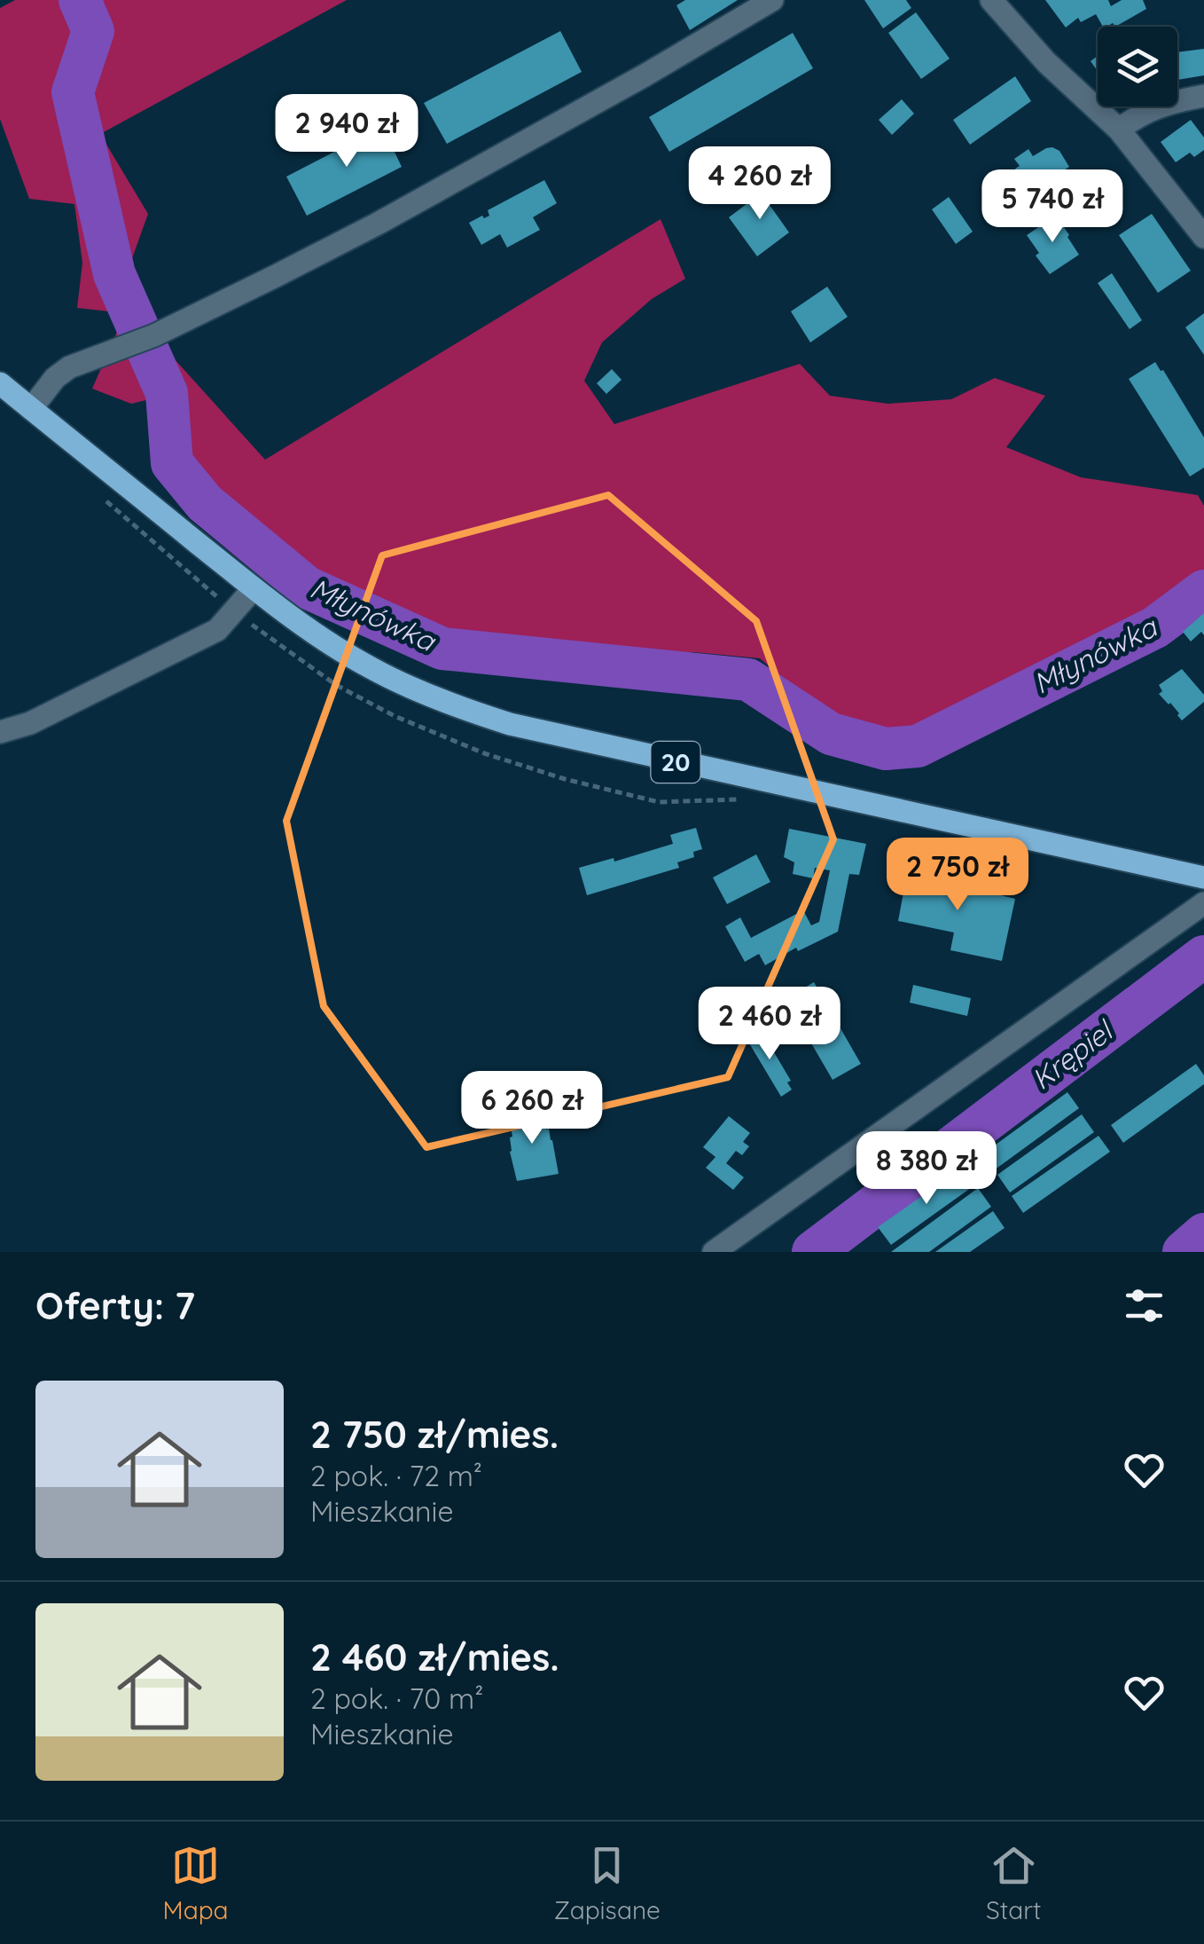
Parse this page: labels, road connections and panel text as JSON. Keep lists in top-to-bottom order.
{
  "streets": {
    "main road": ["20"]
  },
  "water": ["Młynówka", "Krępiel"],
  "page": {
    "price": [
      "2 940 zł",
      "4 260 zł",
      "5 740 zł",
      "2 750 zł",
      "2 460 zł",
      "6 260 zł",
      "8 380 zł"
    ],
    "heading": "Oferty: 7",
    "list": [
      {
        "name": "2 750 zł/mies.",
        "note": "2 pok. · 72 m² · Mieszkanie"
      },
      {
        "name": "2 460 zł/mies.",
        "note": "2 pok. · 70 m² · Mieszkanie"
      }
    ],
    "tabs": ["Mapa", "Zapisane", "Start"]
  }
}
